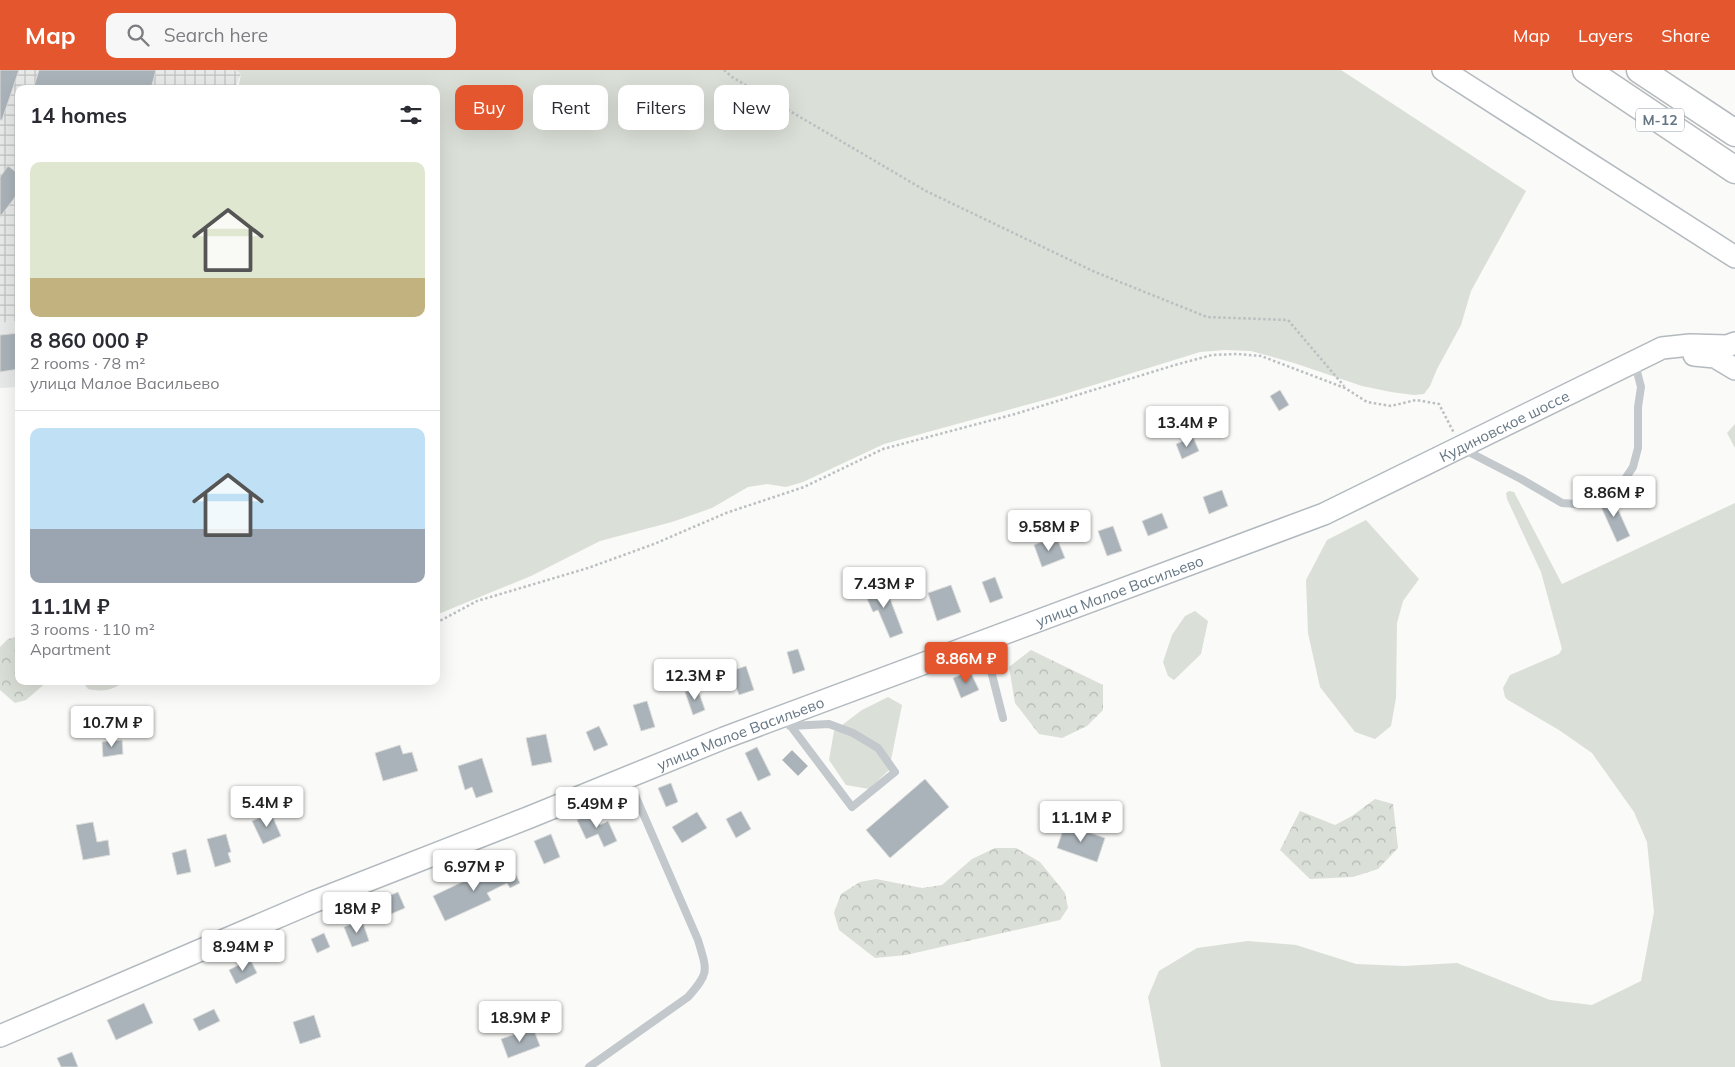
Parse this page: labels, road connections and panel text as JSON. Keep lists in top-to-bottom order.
{
  "streets": {
    "highway": ["М-12"],
    "main road": ["Кудиновское шоссе", "улица Малое Васильево"]
  },
  "crossings": [
    ["Кудиновское шоссе", "улица Малое Васильево"]
  ],
  "page": {
    "header": "Map",
    "search": "Search here",
    "nav": ["Map", "Layers", "Share"],
    "chip": [
      "Buy",
      "Rent",
      "Filters",
      "New"
    ],
    "heading": "14 homes",
    "list": [
      {
        "name": "8 860 000 ₽",
        "note": "2 rooms · 78 m² · улица Малое Васильево"
      },
      {
        "name": "11.1M ₽",
        "note": "3 rooms · 110 m² · Apartment"
      }
    ],
    "price": [
      "13.4M ₽",
      "8.86M ₽",
      "9.58M ₽",
      "7.43M ₽",
      "8.86M ₽",
      "12.3M ₽",
      "10.7M ₽",
      "5.4M ₽",
      "5.49M ₽",
      "11.1M ₽",
      "6.97M ₽",
      "18M ₽",
      "8.94M ₽",
      "18.9M ₽"
    ]
  }
}
